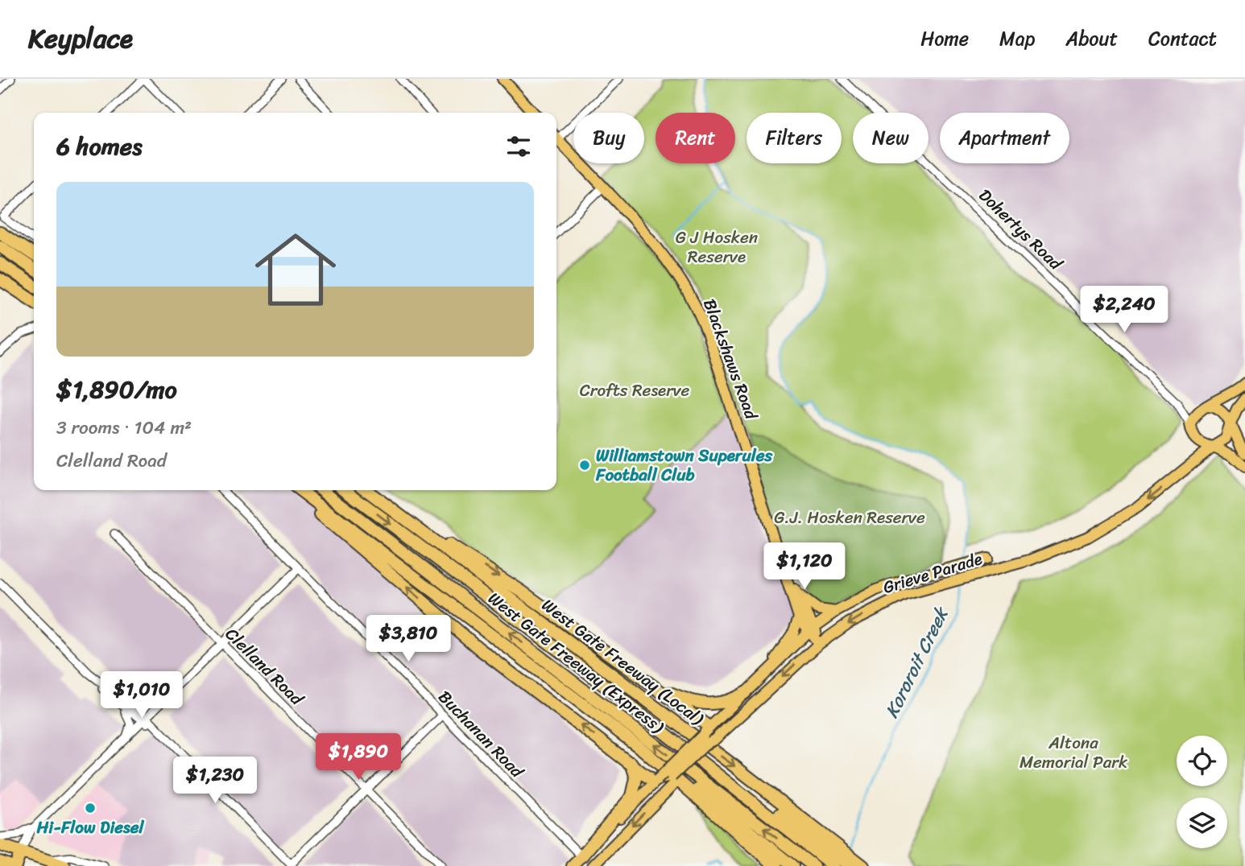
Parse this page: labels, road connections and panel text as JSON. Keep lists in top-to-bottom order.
{
  "streets": {
    "highway": ["West Gate Freeway (Local)", "West Gate Freeway (Express)"],
    "main road": ["Blackshaws Road", "Grieve Parade"],
    "street": ["Dohertys Road", "Clelland Road", "Buchanan Road"]
  },
  "crossings": [
    ["Dohertys Road", "Grieve Parade"],
    ["Blackshaws Road", "Grieve Parade"],
    ["Grieve Parade", "Buchanan Road"],
    ["West Gate Freeway (Local)", "West Gate Freeway (Express)"]
  ],
  "water": ["Kororoit Creek"],
  "parks": [
    "G J Hosken Reserve",
    "Crofts Reserve",
    "G.J. Hosken Reserve",
    "Altona Memorial Park"
  ],
  "places": ["Williamstown Superules Football Club", "Hi-Flow Diesel"],
  "page": {
    "header": "Keyplace",
    "nav": [
      "Home",
      "Map",
      "About",
      "Contact"
    ],
    "chip": [
      "Buy",
      "Rent",
      "Filters",
      "New",
      "Apartment"
    ],
    "heading": "6 homes",
    "list": [
      {
        "name": "$1,890/mo",
        "note": "3 rooms · 104 m² · Clelland Road"
      }
    ],
    "price": [
      "$2,240",
      "$1,120",
      "$3,810",
      "$1,010",
      "$1,890",
      "$1,230"
    ]
  }
}
